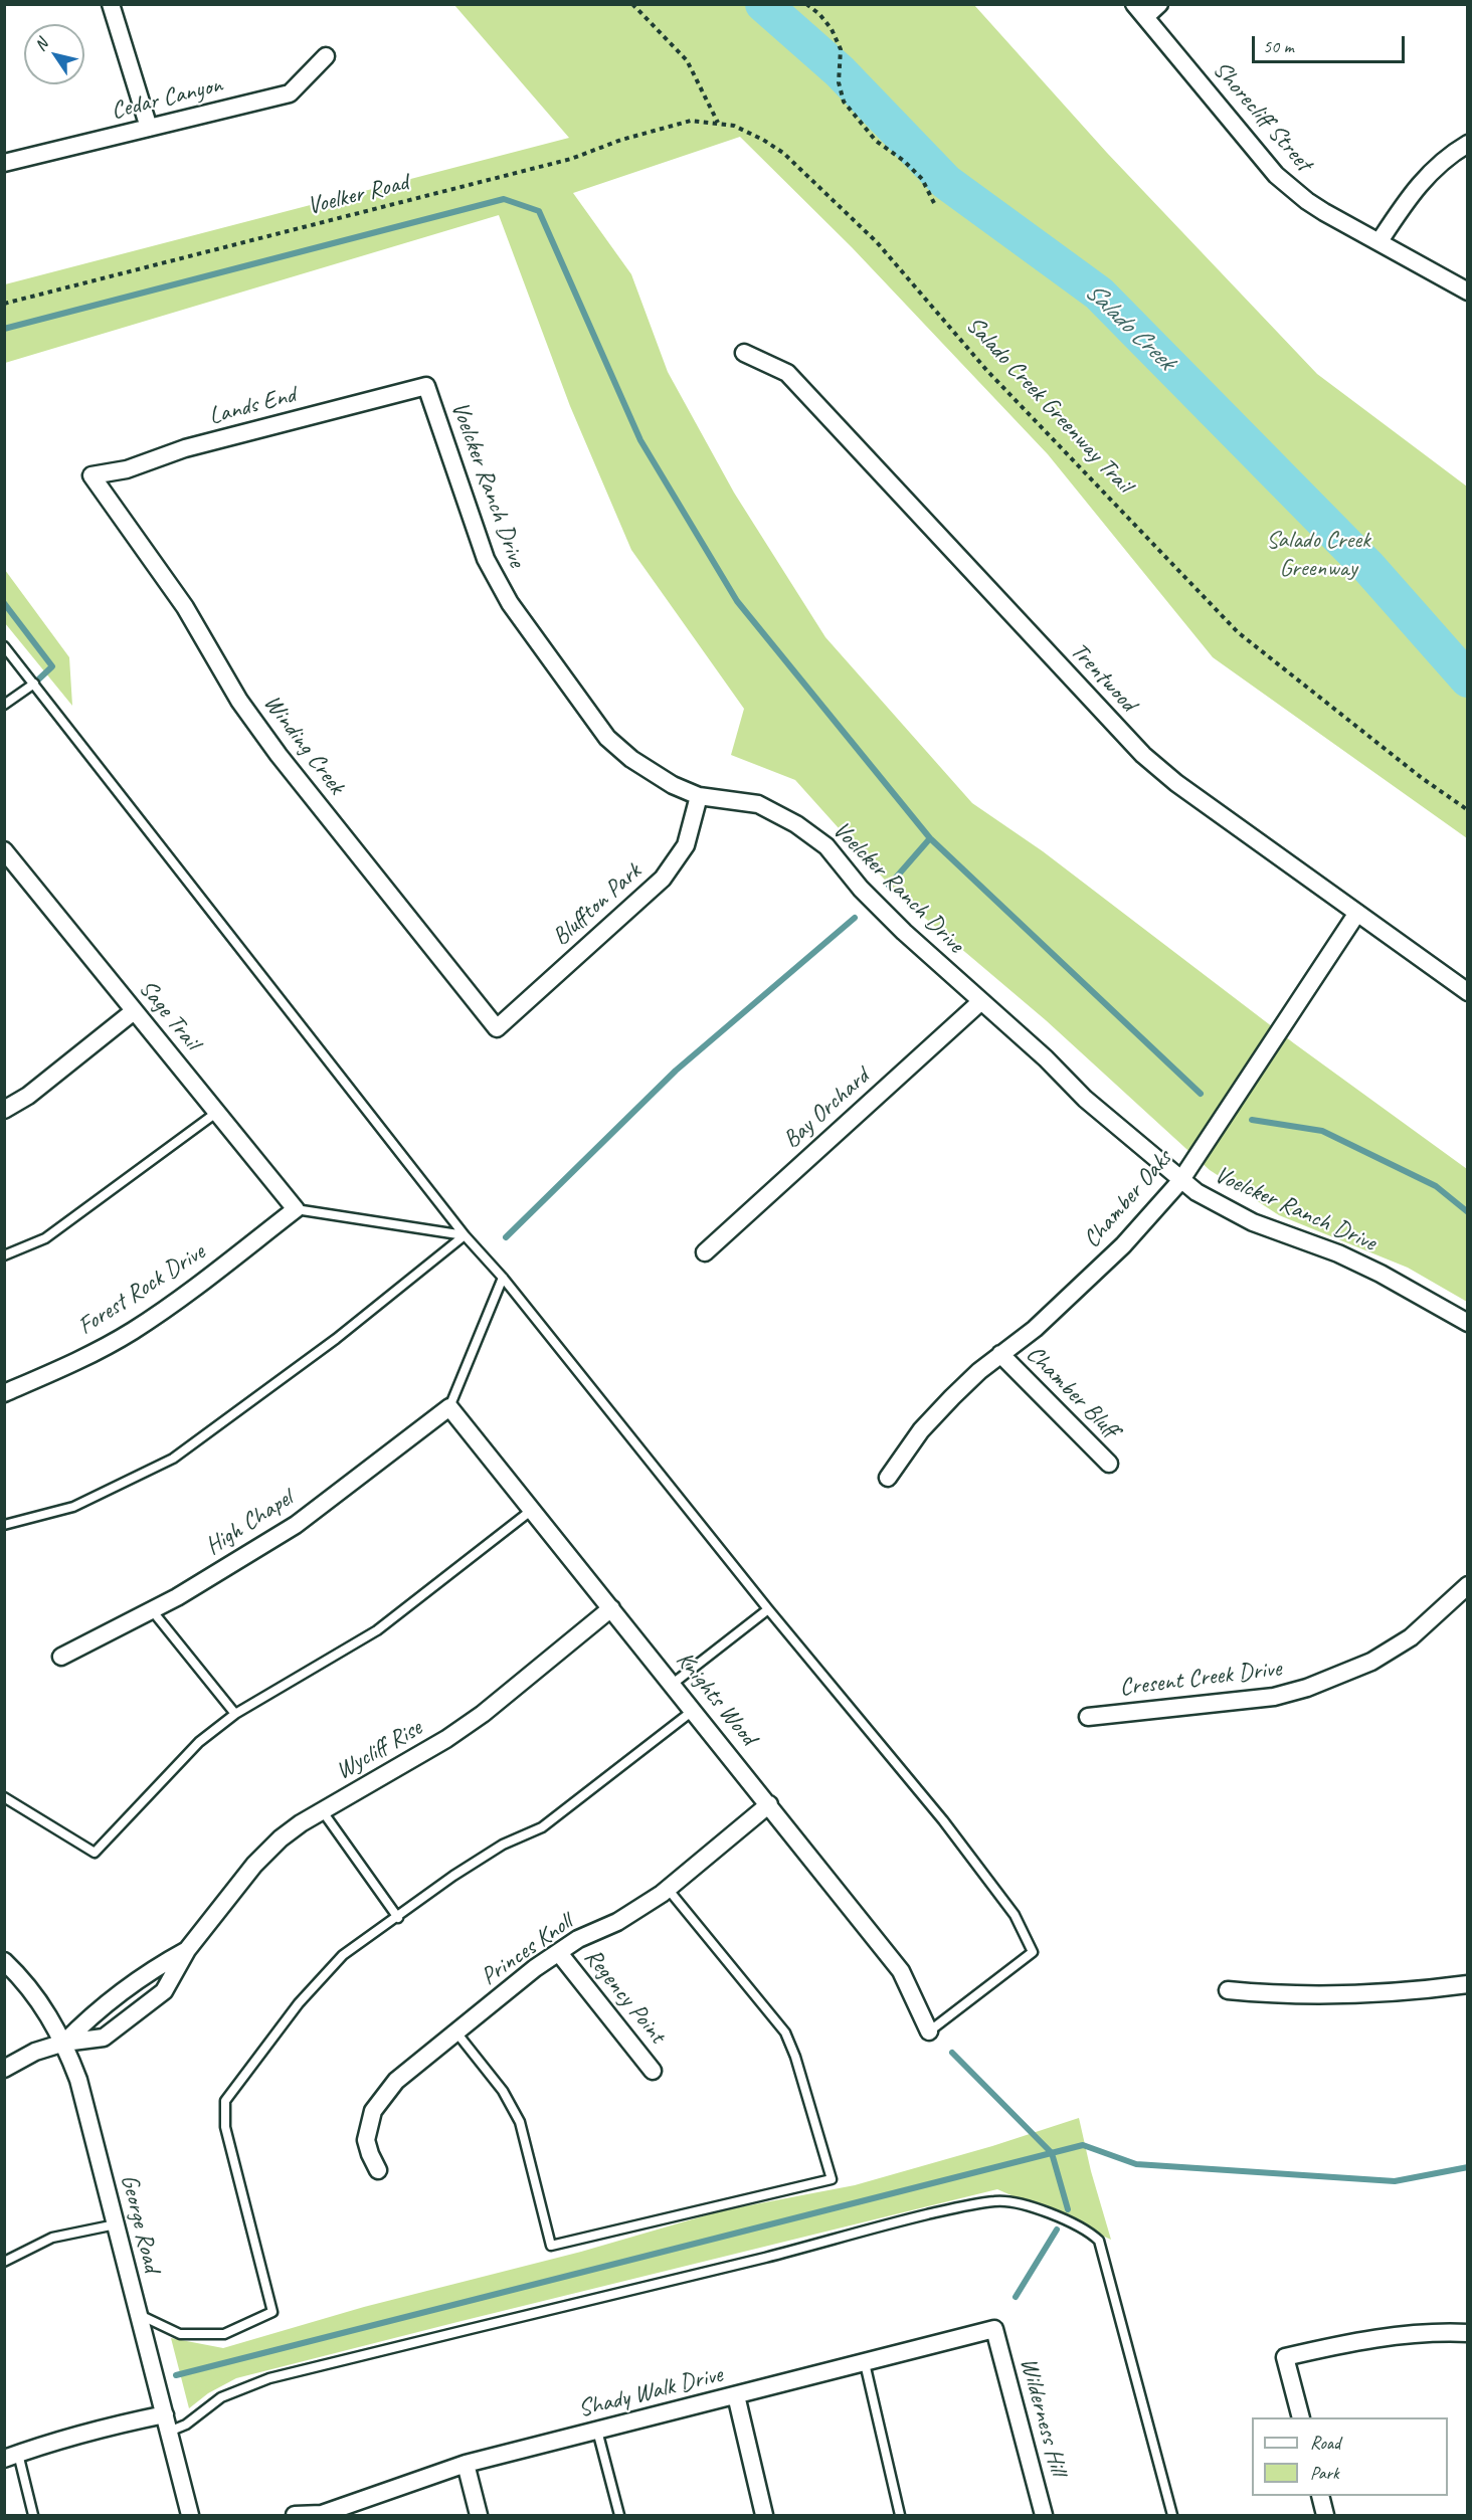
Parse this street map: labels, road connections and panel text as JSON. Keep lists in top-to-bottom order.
{
  "streets": {
    "street": [
      "Cedar Canyon",
      "Shorecliff Street",
      "Lands End",
      "Voelcker Ranch Drive",
      "Trentwood",
      "Winding Creek",
      "Bluffton Park",
      "Sage Trail",
      "Bay Orchard",
      "Chamber Oaks",
      "Forest Rock Drive",
      "Chamber Bluff",
      "High Chapel",
      "Cresent Creek Drive",
      "Knights Wood",
      "Wycliff Rise",
      "Princes Knoll",
      "Regency Point",
      "George Road",
      "Shady Walk Drive",
      "Wilderness Hill"
    ],
    "path": ["Voelker Road", "Salado Creek Greenway Trail"]
  },
  "crossings": [
    ["Voelker Road", "Salado Creek Greenway Trail"],
    ["Lands End", "Voelcker Ranch Drive"],
    ["Lands End", "Winding Creek"],
    ["Voelcker Ranch Drive", "Bluffton Park"],
    ["Voelcker Ranch Drive", "Bay Orchard"],
    ["Voelcker Ranch Drive", "Chamber Oaks"],
    ["Trentwood", "Chamber Oaks"],
    ["Winding Creek", "Bluffton Park"],
    ["Sage Trail", "Forest Rock Drive"],
    ["Chamber Oaks", "Chamber Bluff"],
    ["High Chapel", "Knights Wood"],
    ["Knights Wood", "Wycliff Rise"],
    ["Knights Wood", "Princes Knoll"],
    ["Wycliff Rise", "George Road"],
    ["Princes Knoll", "Regency Point"],
    ["Shady Walk Drive", "Wilderness Hill"]
  ],
  "water": ["Salado Creek"],
  "parks": ["Salado Creek Greenway"],
  "legend": ["Road", "Park"],
  "scale_bar": "50 m",
  "north": "top left"
}
